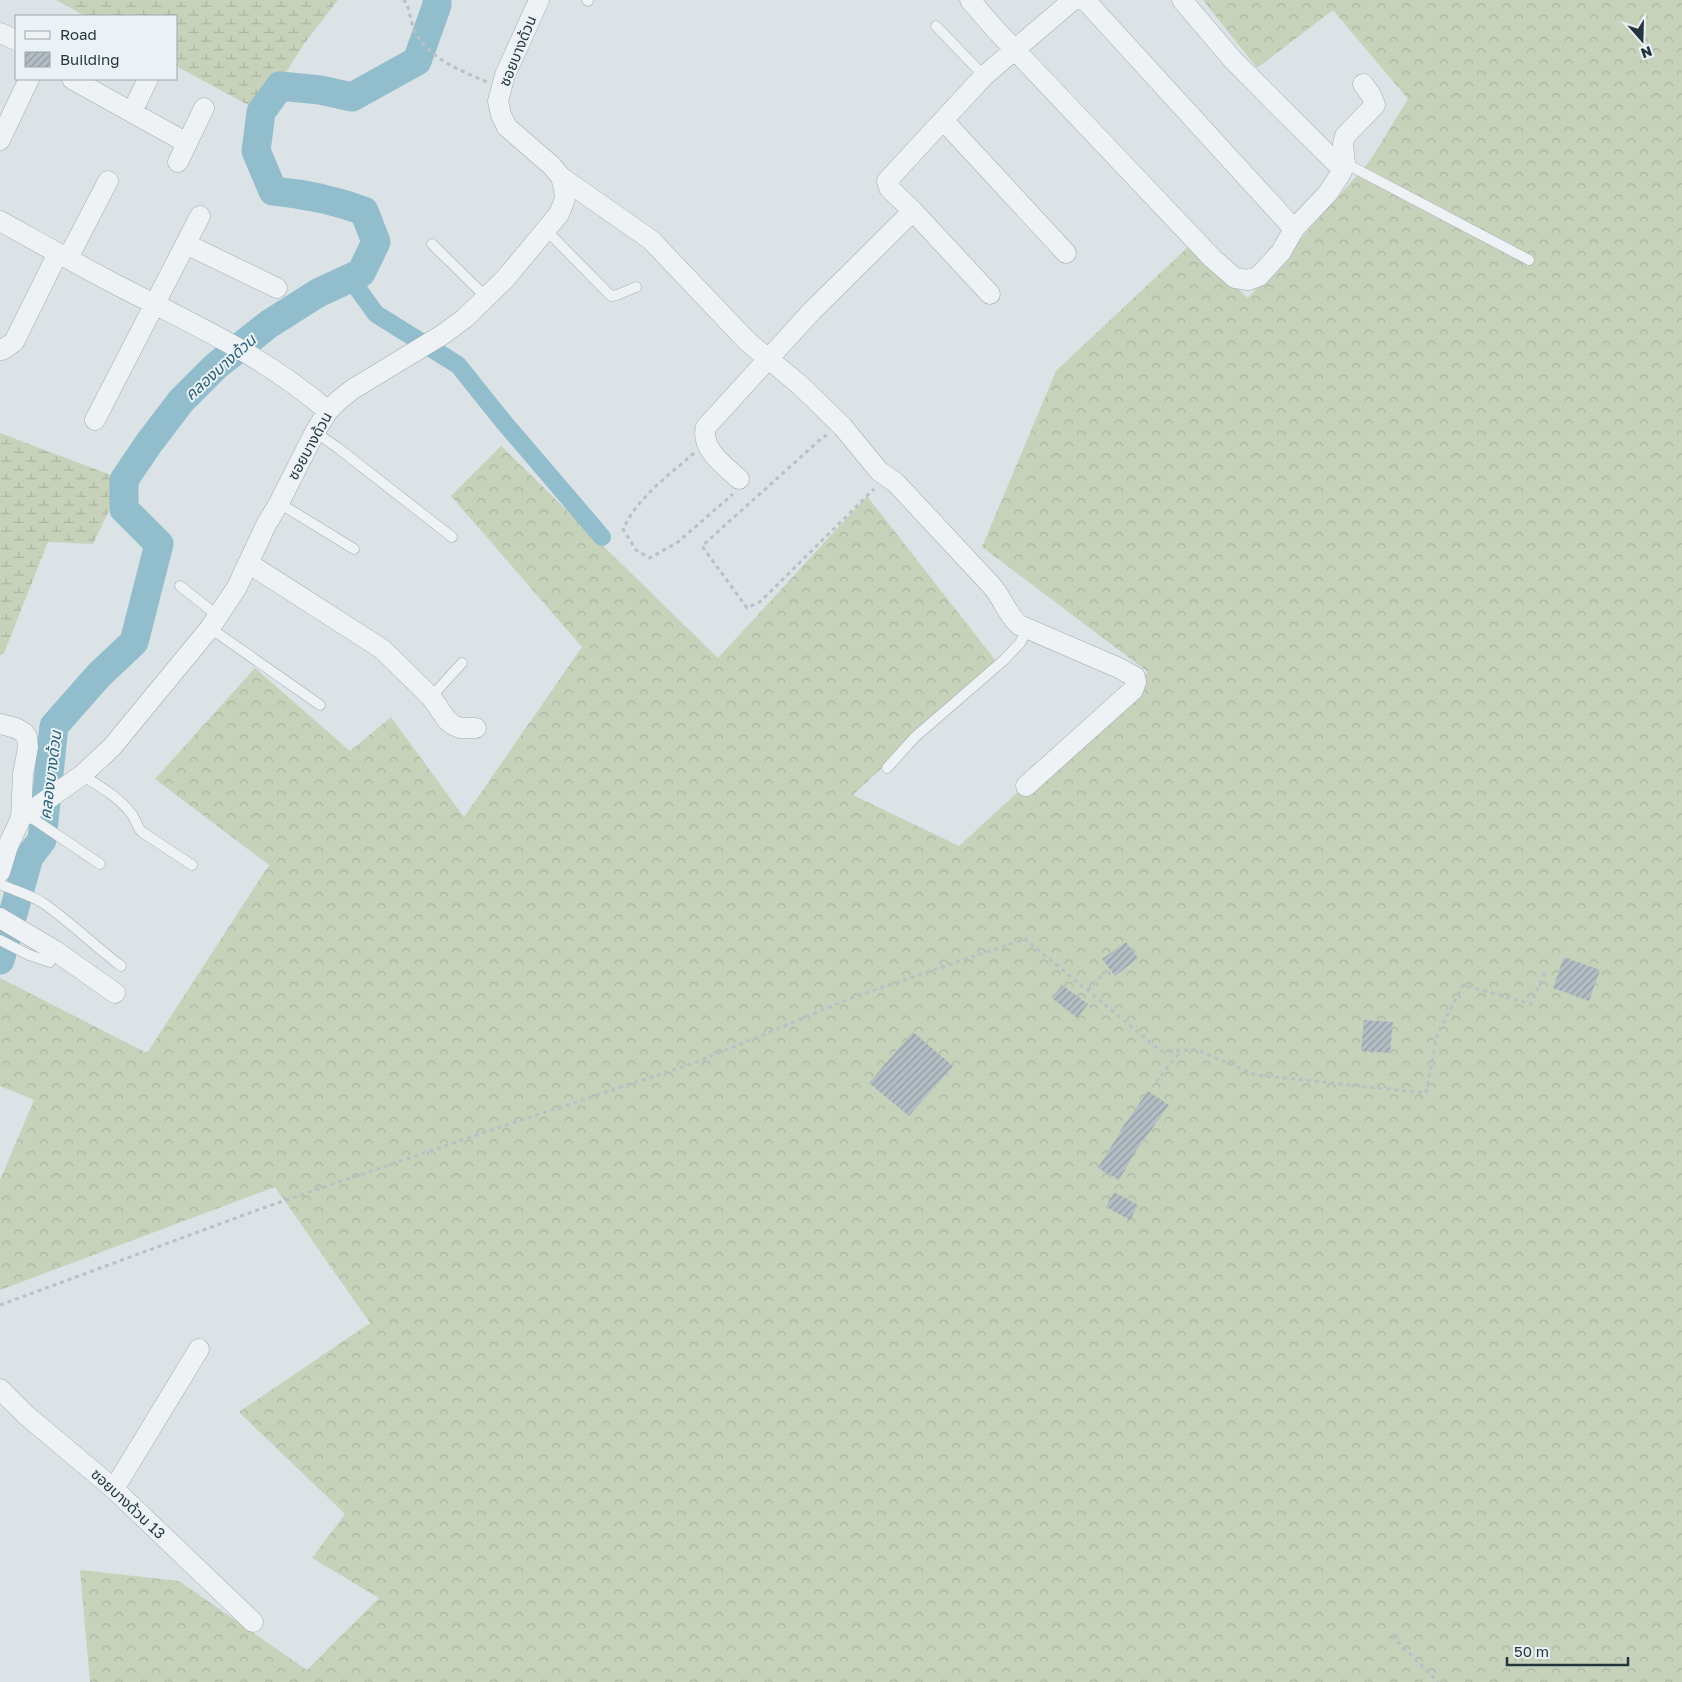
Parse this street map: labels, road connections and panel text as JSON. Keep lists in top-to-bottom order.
{
  "streets": {
    "street": ["ซอยบางด้วน", "ซอยบางด้วน 13"]
  },
  "water": ["คลองบางด้วน"],
  "legend": ["Road", "Building"],
  "scale_bar": "50 m",
  "north": "bottom"
}
